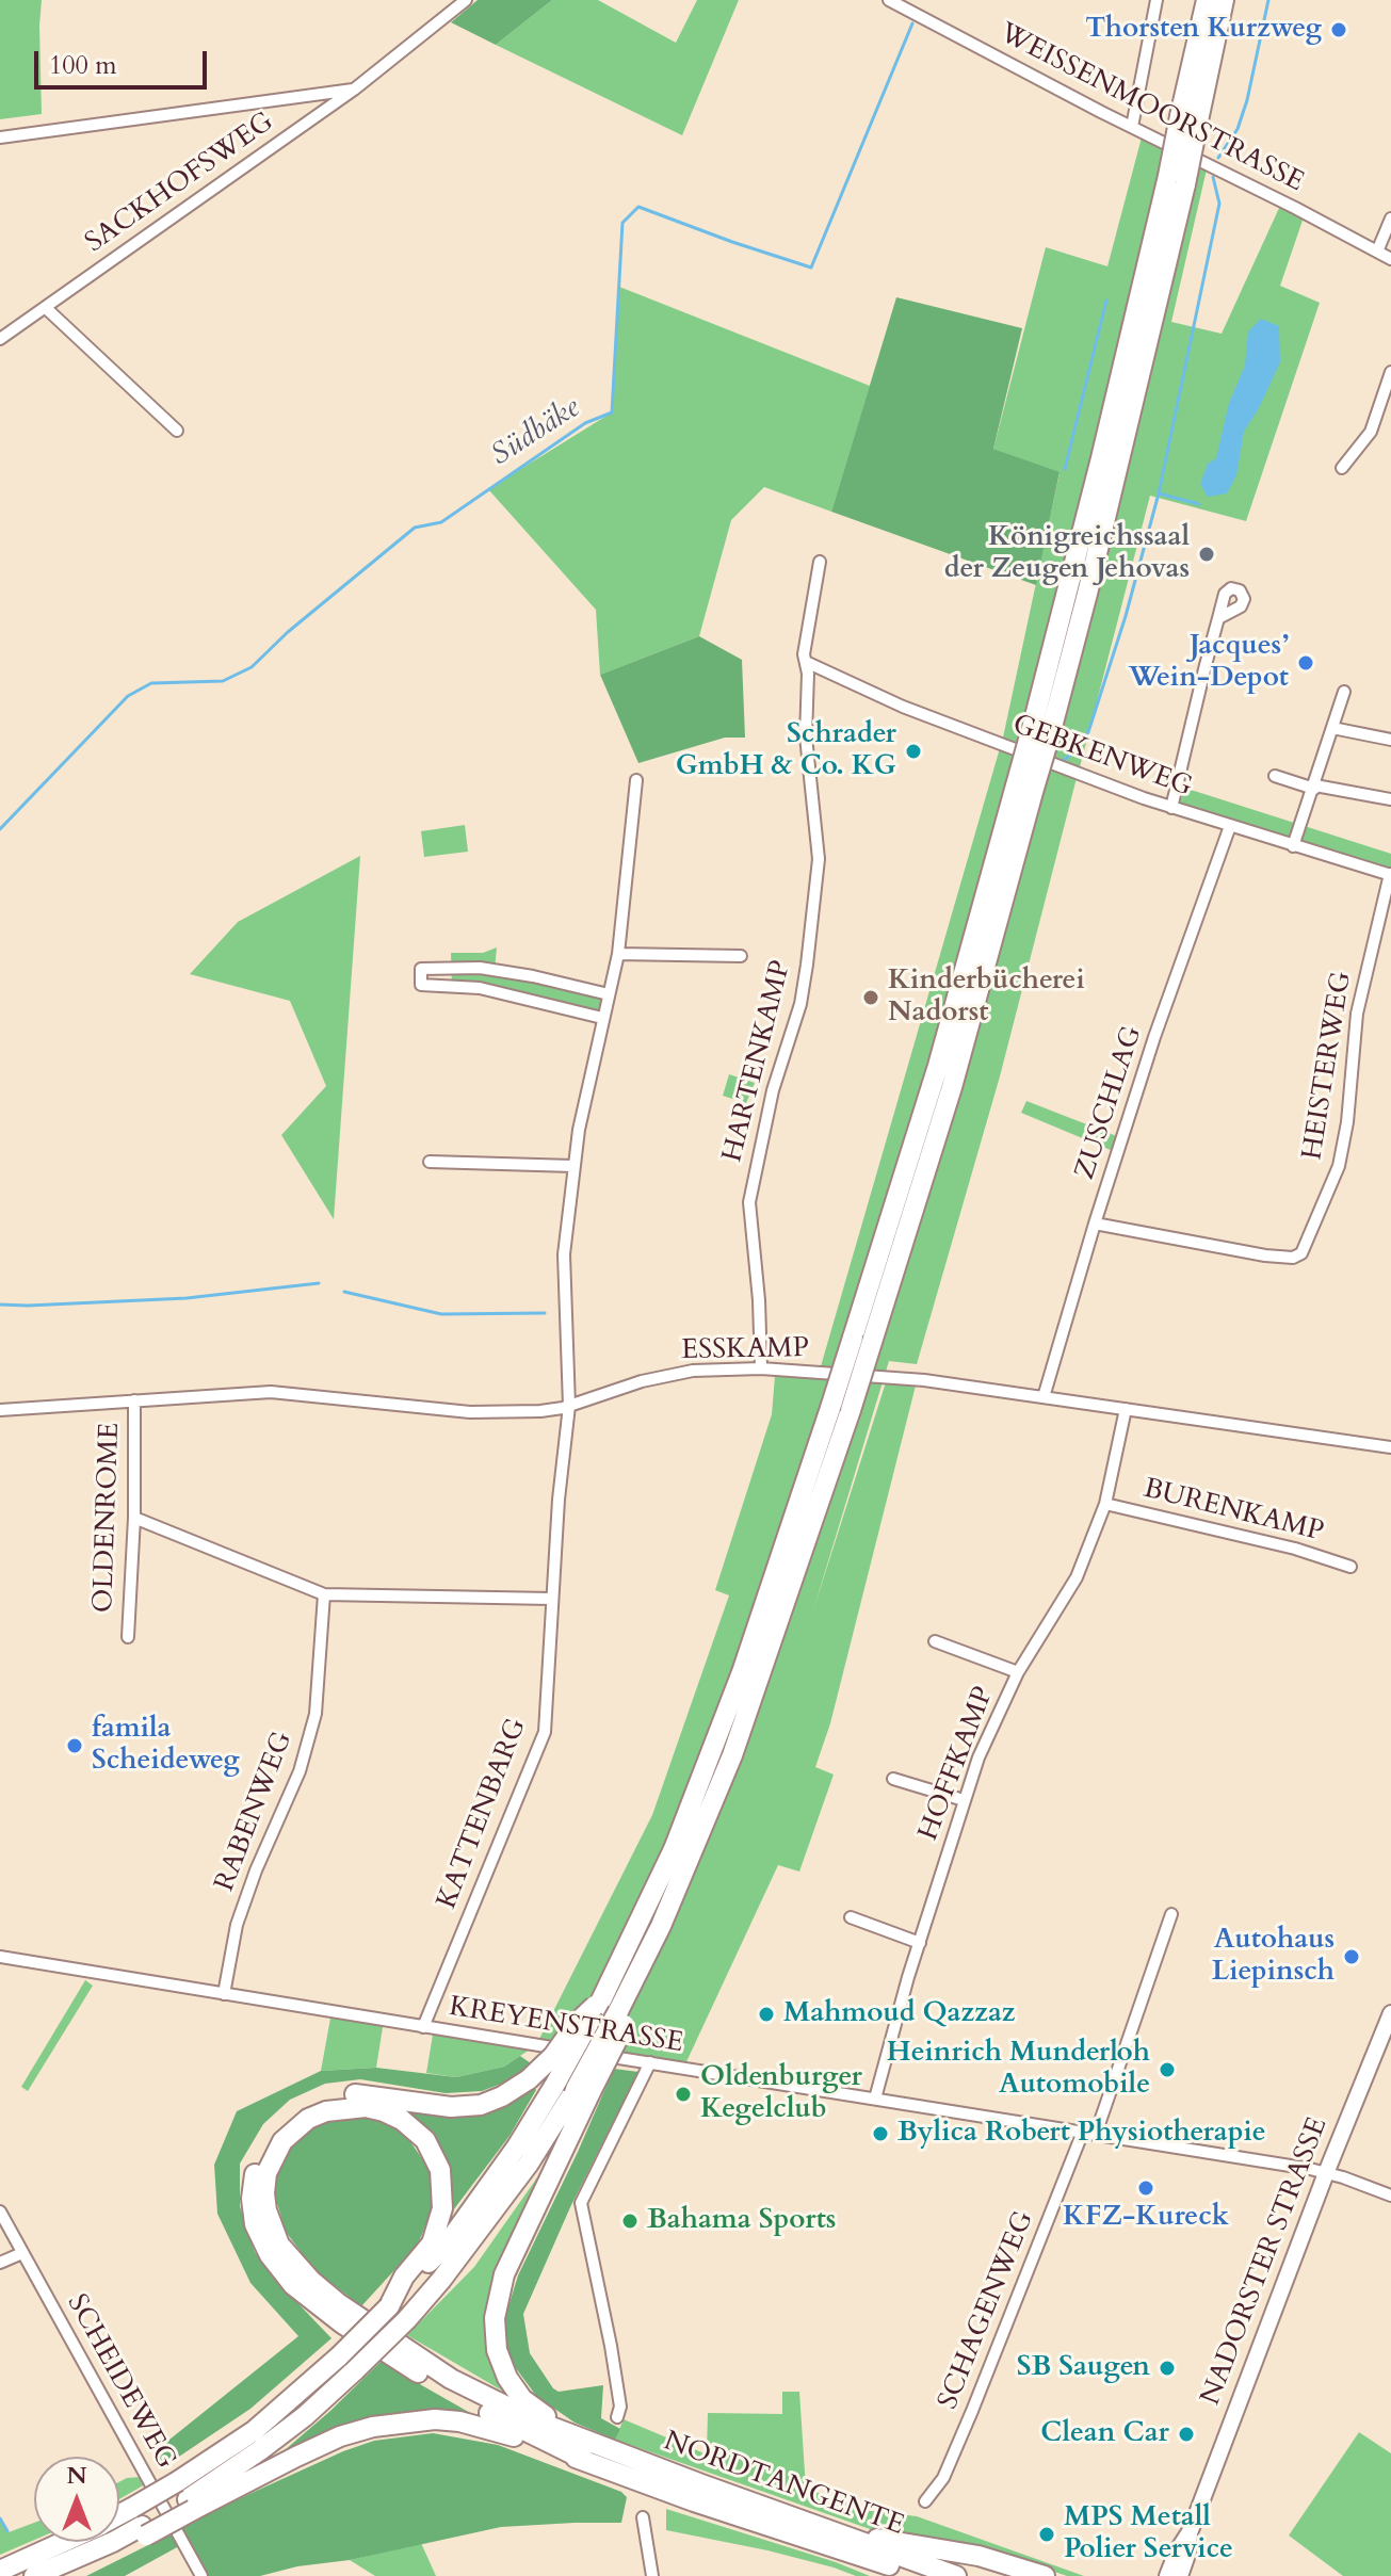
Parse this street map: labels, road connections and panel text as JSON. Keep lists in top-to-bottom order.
{
  "streets": {
    "highway": ["NORDTANGENTE"],
    "street": [
      "WEISSENMOORSTRASSE",
      "SACKHOFSWEG",
      "GEBKENWEG",
      "HARTENKAMP",
      "HEISTERWEG",
      "ZUSCHLAG",
      "ESSKAMP",
      "BURENKAMP",
      "OLDENROME",
      "HOFFKAMP",
      "RABENWEG",
      "KATTENBARG",
      "KREYENSTRASSE",
      "NADORSTER STRASSE",
      "SCHAGENWEG",
      "SCHEIDEWEG"
    ]
  },
  "crossings": [
    ["GEBKENWEG", "HARTENKAMP"],
    ["GEBKENWEG", "HEISTERWEG"],
    ["GEBKENWEG", "ZUSCHLAG"],
    ["HARTENKAMP", "ESSKAMP"],
    ["HEISTERWEG", "ZUSCHLAG"],
    ["ZUSCHLAG", "ESSKAMP"],
    ["ESSKAMP", "OLDENROME"],
    ["ESSKAMP", "HOFFKAMP"],
    ["ESSKAMP", "KATTENBARG"],
    ["BURENKAMP", "HOFFKAMP"],
    ["HOFFKAMP", "KREYENSTRASSE"],
    ["RABENWEG", "KREYENSTRASSE"],
    ["KATTENBARG", "KREYENSTRASSE"],
    ["KREYENSTRASSE", "NADORSTER STRASSE"],
    ["KREYENSTRASSE", "SCHAGENWEG"]
  ],
  "water": ["Südbäke"],
  "places": [
    "Thorsten Kurzweg",
    "Königreichssaal der Zeugen Jehovas",
    "Jacques’ Wein-Depot",
    "Schrader GmbH & Co. KG",
    "Kinderbücherei Nadorst",
    "famila Scheideweg",
    "Autohaus Liepinsch",
    "Mahmoud Qazzaz",
    "Heinrich Munderloh Automobile",
    "Oldenburger Kegelclub",
    "Bylica Robert Physiotherapie",
    "KFZ-Kureck",
    "Bahama Sports",
    "SB Saugen",
    "Clean Car",
    "MPS Metall Polier Service"
  ],
  "scale_bar": "100 m",
  "north": "top"
}
